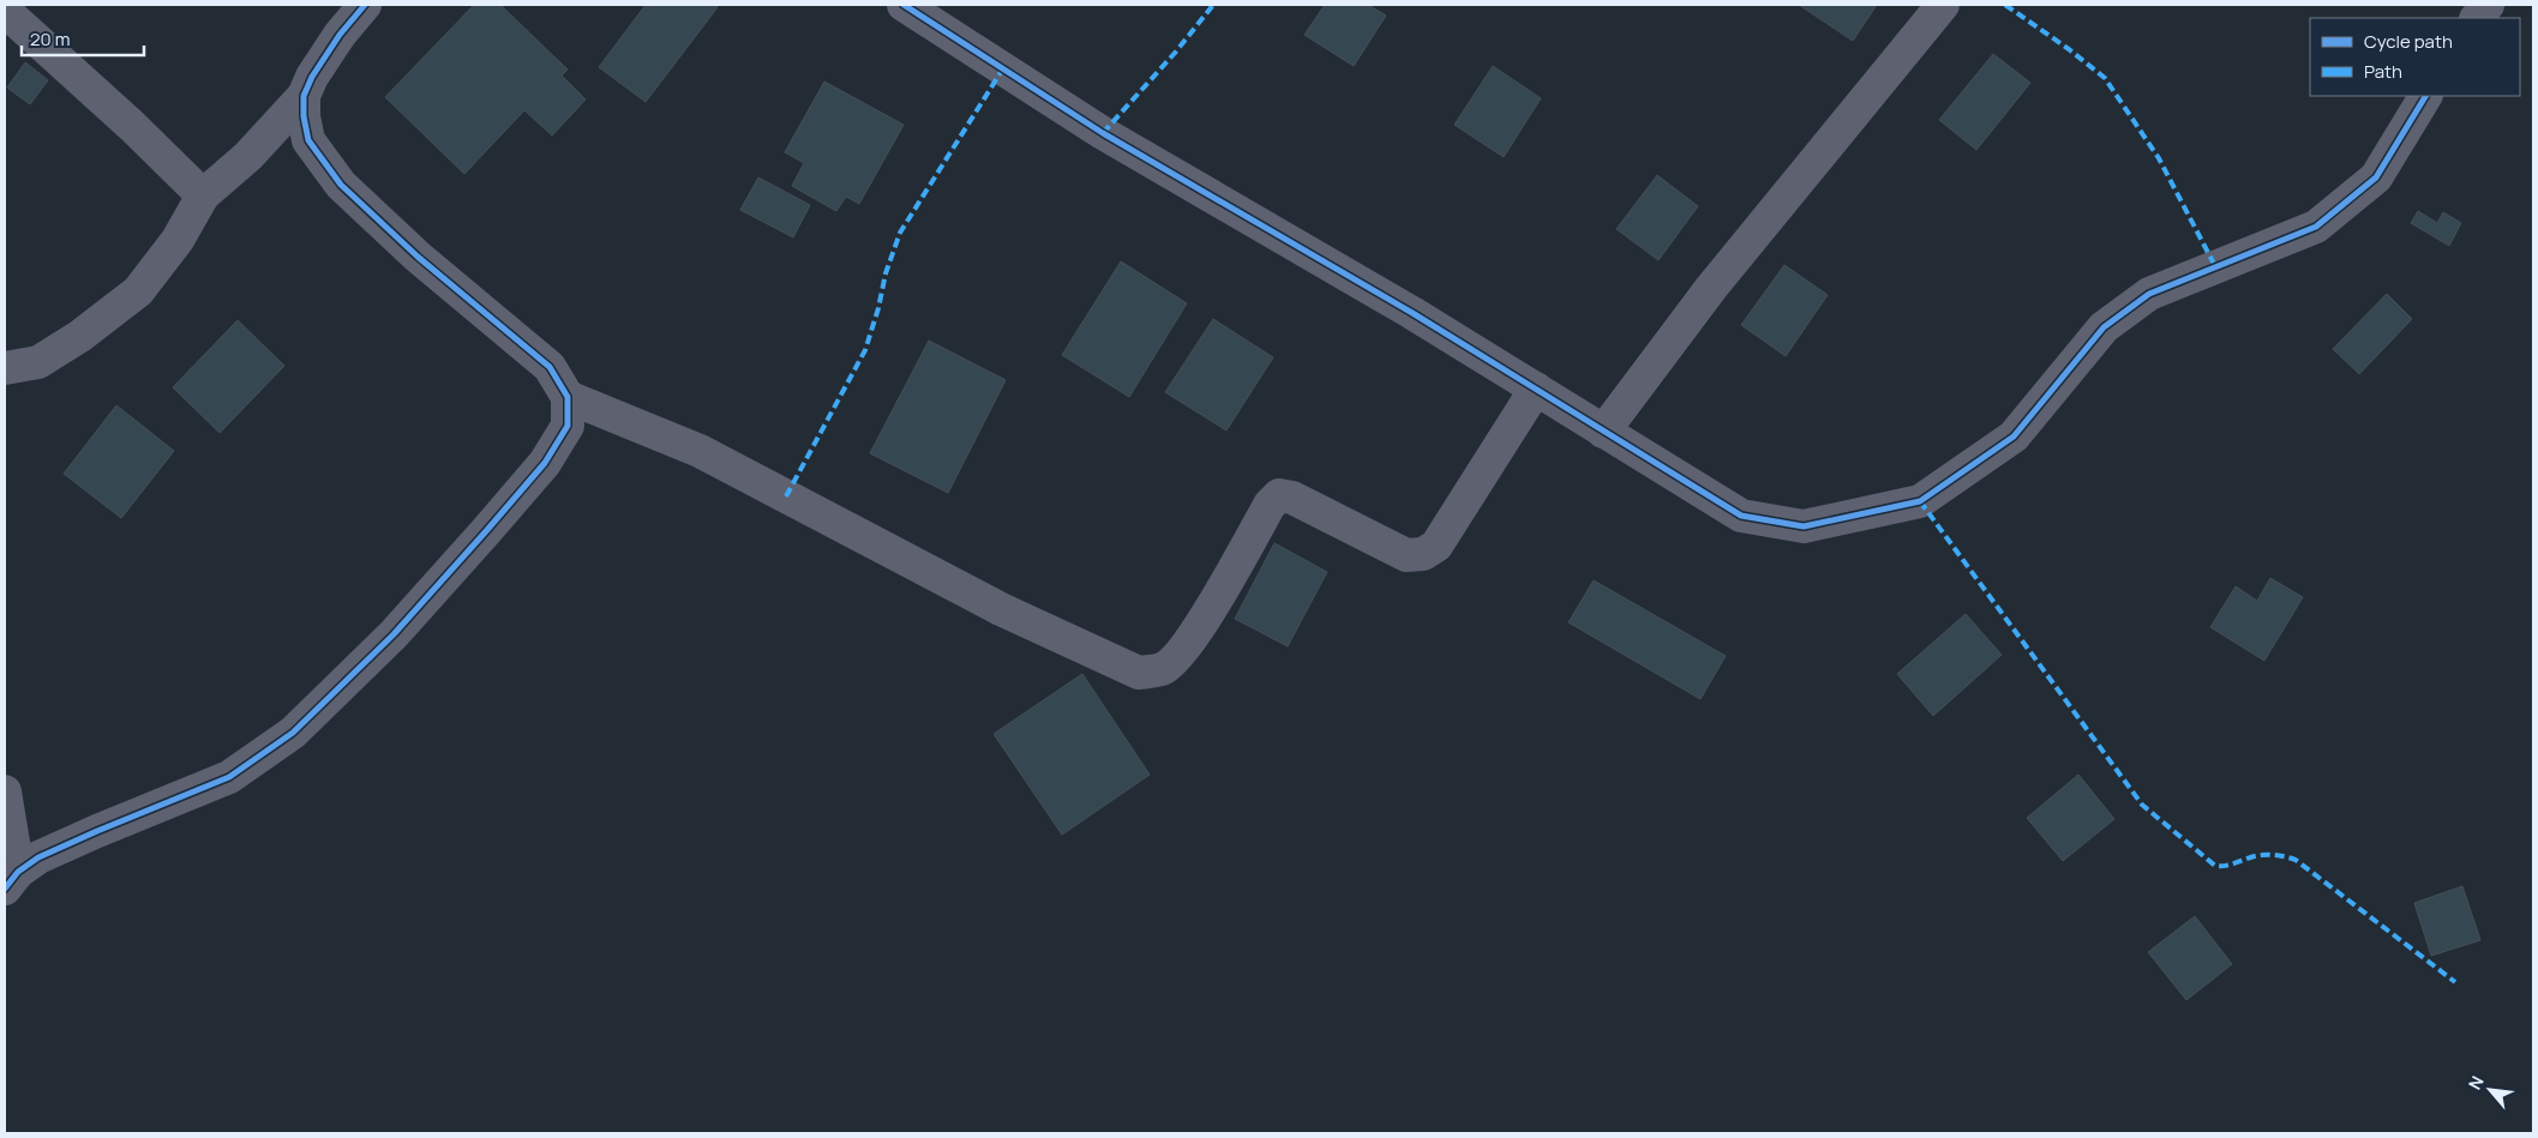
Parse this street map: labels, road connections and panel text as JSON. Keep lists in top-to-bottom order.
{
  "legend": ["Cycle path", "Path"],
  "scale_bar": "20 m",
  "north": "top left"
}
